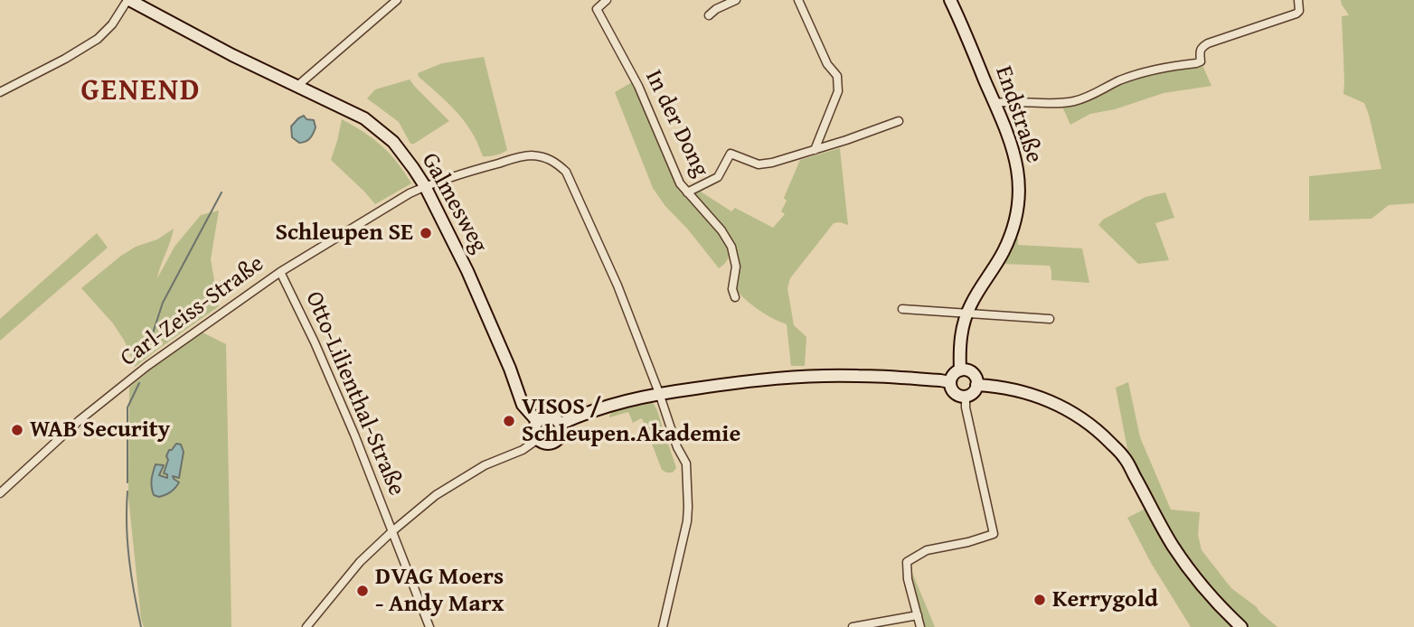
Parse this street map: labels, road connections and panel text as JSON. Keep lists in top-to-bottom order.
{
  "streets": {
    "street": [
      "Endstraße",
      "In der Dong",
      "Galmesweg",
      "Carl-Zeiss-Straße",
      "Otto-Lilienthal-Straße"
    ]
  },
  "crossings": [
    ["Galmesweg", "Carl-Zeiss-Straße"],
    ["Carl-Zeiss-Straße", "Otto-Lilienthal-Straße"]
  ],
  "districts": ["GENEND"],
  "places": [
    "Schleupen SE",
    "VISOS / Schleupen.Akademie",
    "WAB Security",
    "DVAG Moers - Andy Marx",
    "Kerrygold"
  ]
}
